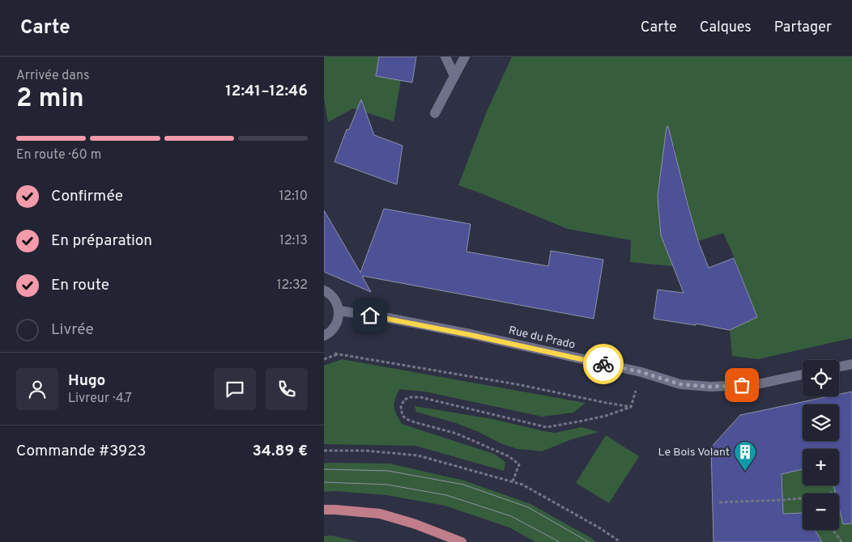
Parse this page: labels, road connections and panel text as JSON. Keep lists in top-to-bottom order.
{
  "streets": {
    "street": ["Rue du Prado"]
  },
  "places": {
    "building": ["Le Bois Volant"]
  },
  "page": {
    "header": "Carte",
    "nav": ["Carte", "Calques", "Partager"],
    "heading": ["2 min", "Arrivée dans", "12:41–12:46"],
    "panel": [
      "Hugo",
      "Livreur · 4.7",
      "Commande #3923",
      "34.89 €"
    ],
    "bar": "En route · 60 m",
    "list": [
      ["Confirmée", "12:10"],
      ["En préparation", "12:13"],
      ["En route", "12:32"],
      "Livrée"
    ],
    "map_buttons": ["+", "−"]
  }
}
